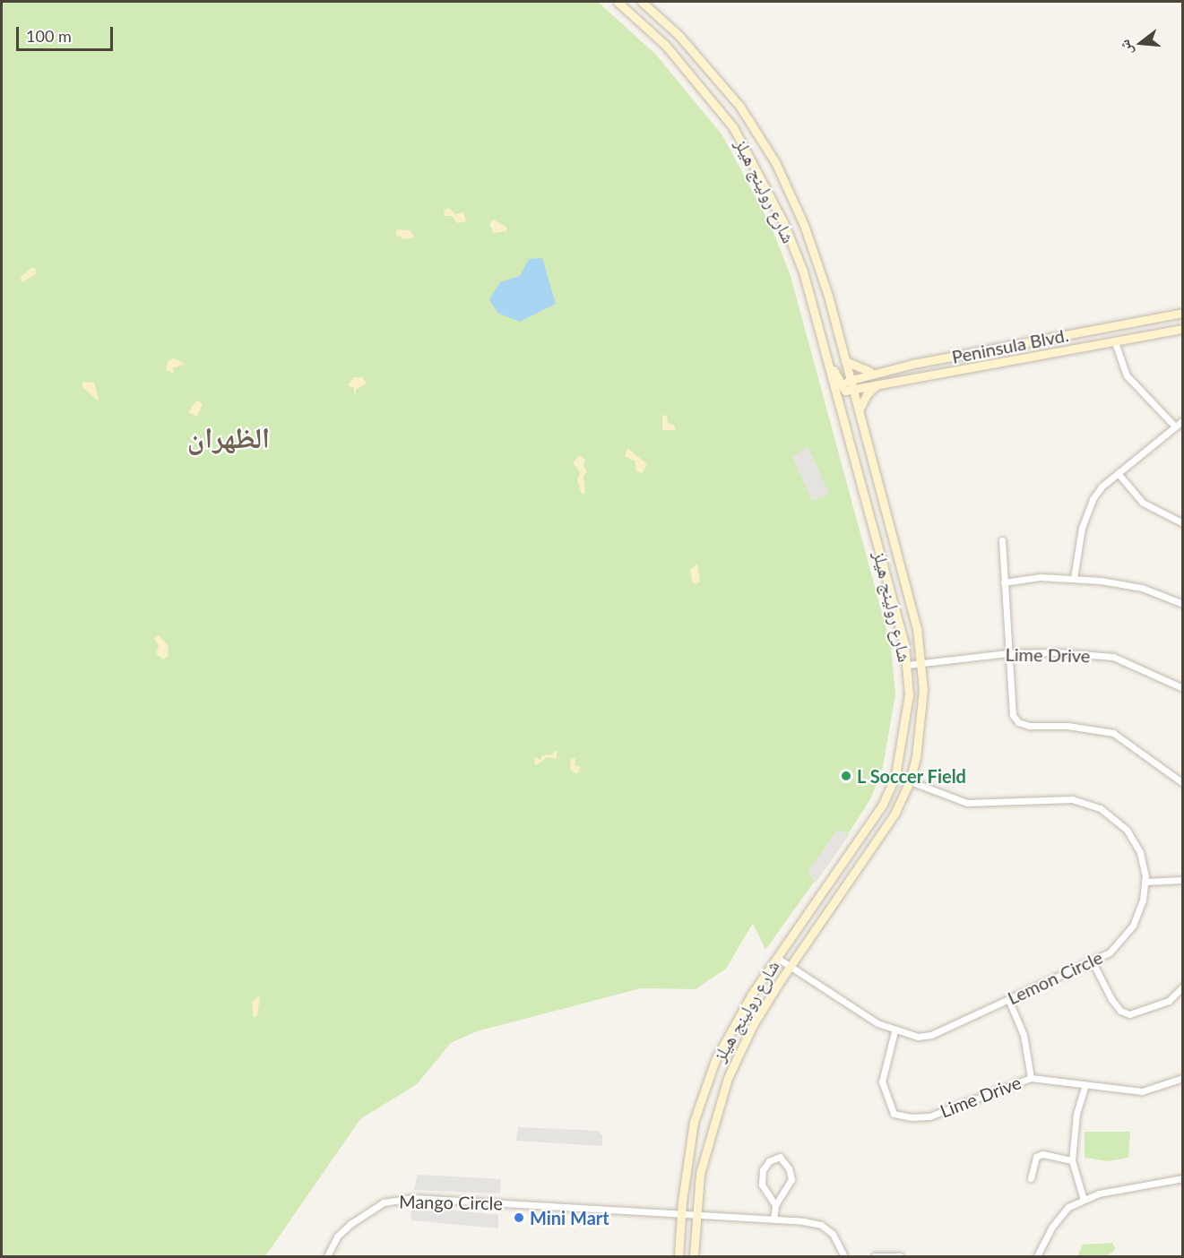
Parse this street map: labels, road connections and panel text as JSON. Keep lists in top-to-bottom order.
{
  "streets": {
    "main road": ["شارع رولينج هيلز", "Peninsula Blvd."],
    "street": ["Lime Drive", "Lemon Circle", "Mango Circle"]
  },
  "crossings": [
    ["شارع رولينج هيلز", "Peninsula Blvd."],
    ["شارع رولينج هيلز", "Lime Drive"],
    ["شارع رولينج هيلز", "Lemon Circle"],
    ["شارع رولينج هيلز", "Mango Circle"],
    ["Lime Drive", "Lemon Circle"]
  ],
  "districts": ["الظهران"],
  "places": ["L Soccer Field", "Mini Mart"],
  "scale_bar": "100 m",
  "north": "left"
}
